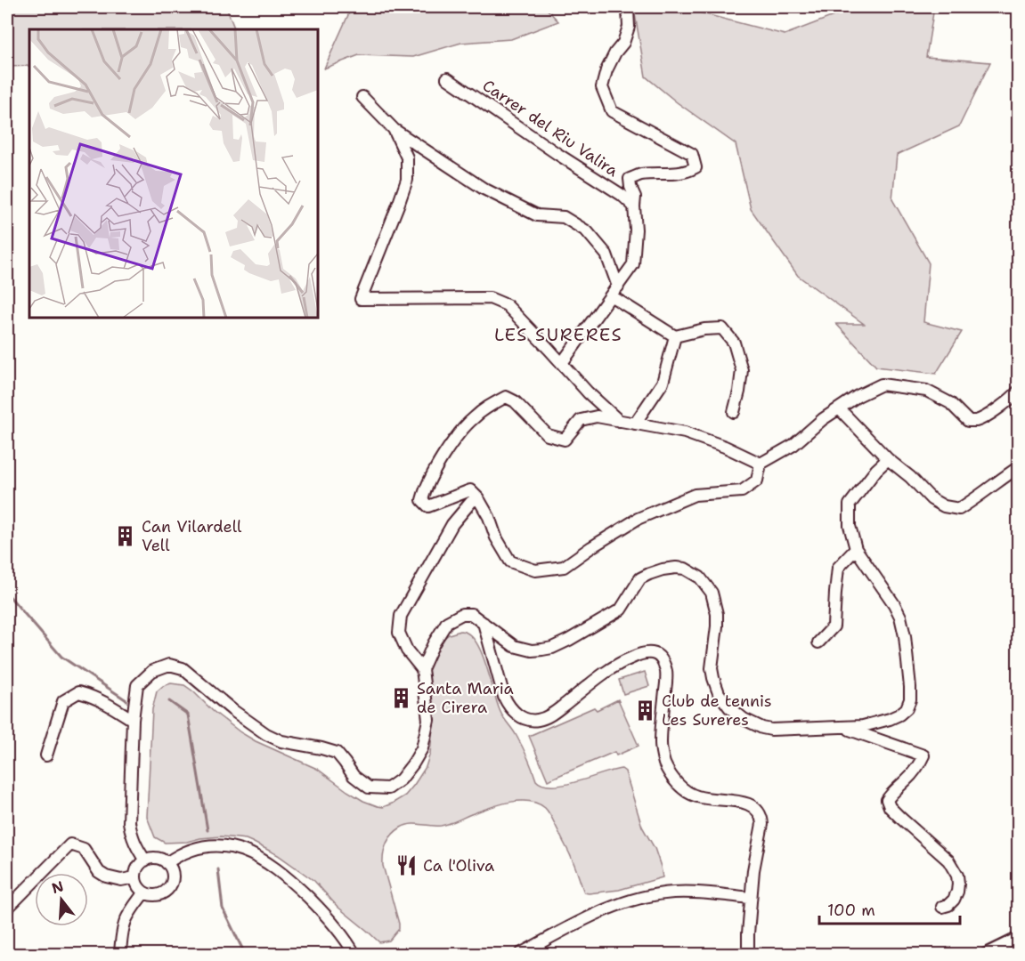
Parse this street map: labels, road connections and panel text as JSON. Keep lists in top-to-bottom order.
{
  "streets": {
    "street": ["Carrer del Riu Valira"]
  },
  "districts": ["LES SURERES"],
  "places": {
    "building": ["Can Vilardell Vell", "Santa Maria de Cirera", "Club de tennis Les Sureres"],
    "restaurant": ["Ca l'Oliva"]
  },
  "scale_bar": "100 m",
  "north": "top"
}
